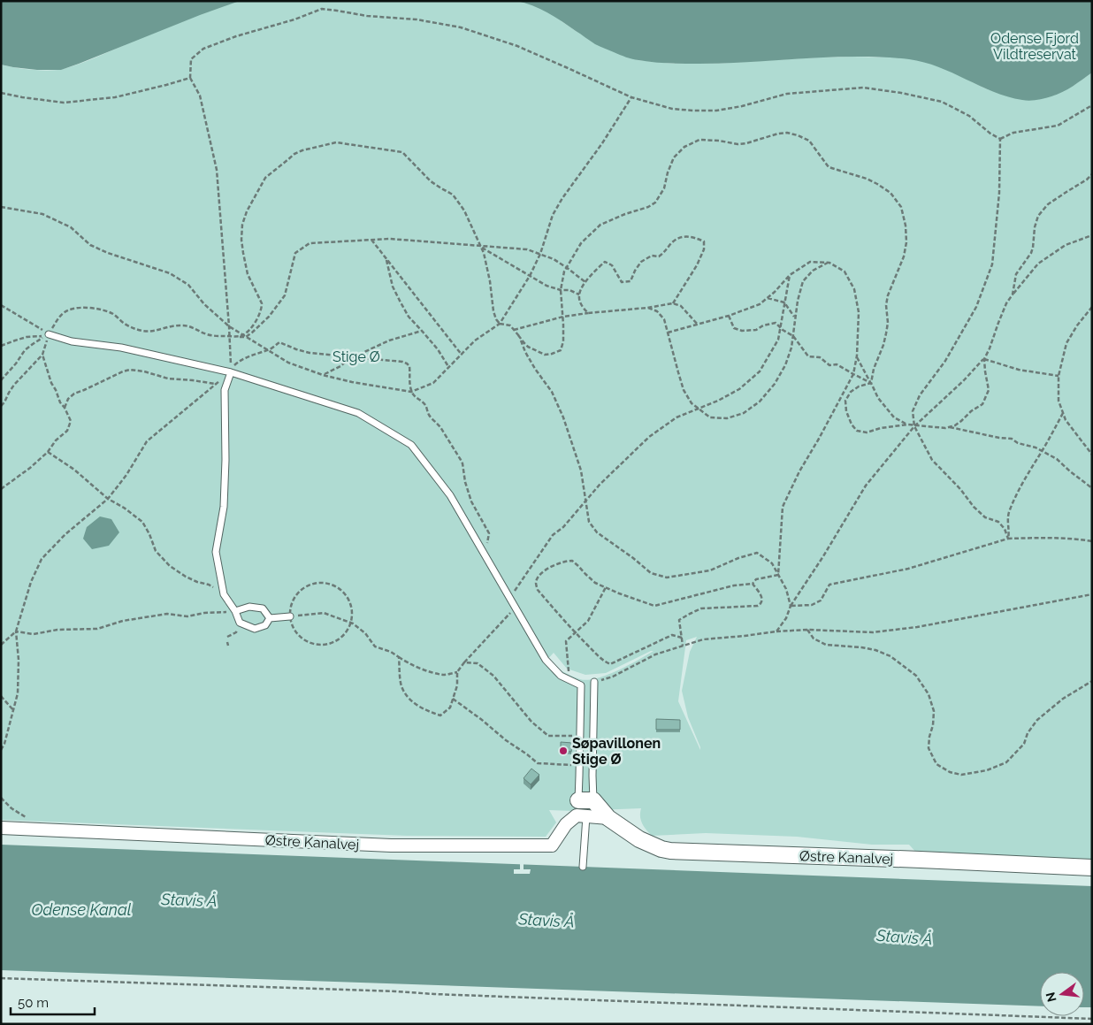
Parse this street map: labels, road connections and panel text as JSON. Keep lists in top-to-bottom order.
{
  "streets": {
    "street": ["Østre Kanalvej"]
  },
  "water": ["Stavis Å", "Odense Kanal"],
  "parks": ["Odense Fjord Vildtreservat", "Stige Ø"],
  "places": ["Søpavillonen Stige Ø"],
  "scale_bar": "50 m",
  "north": "left"
}
